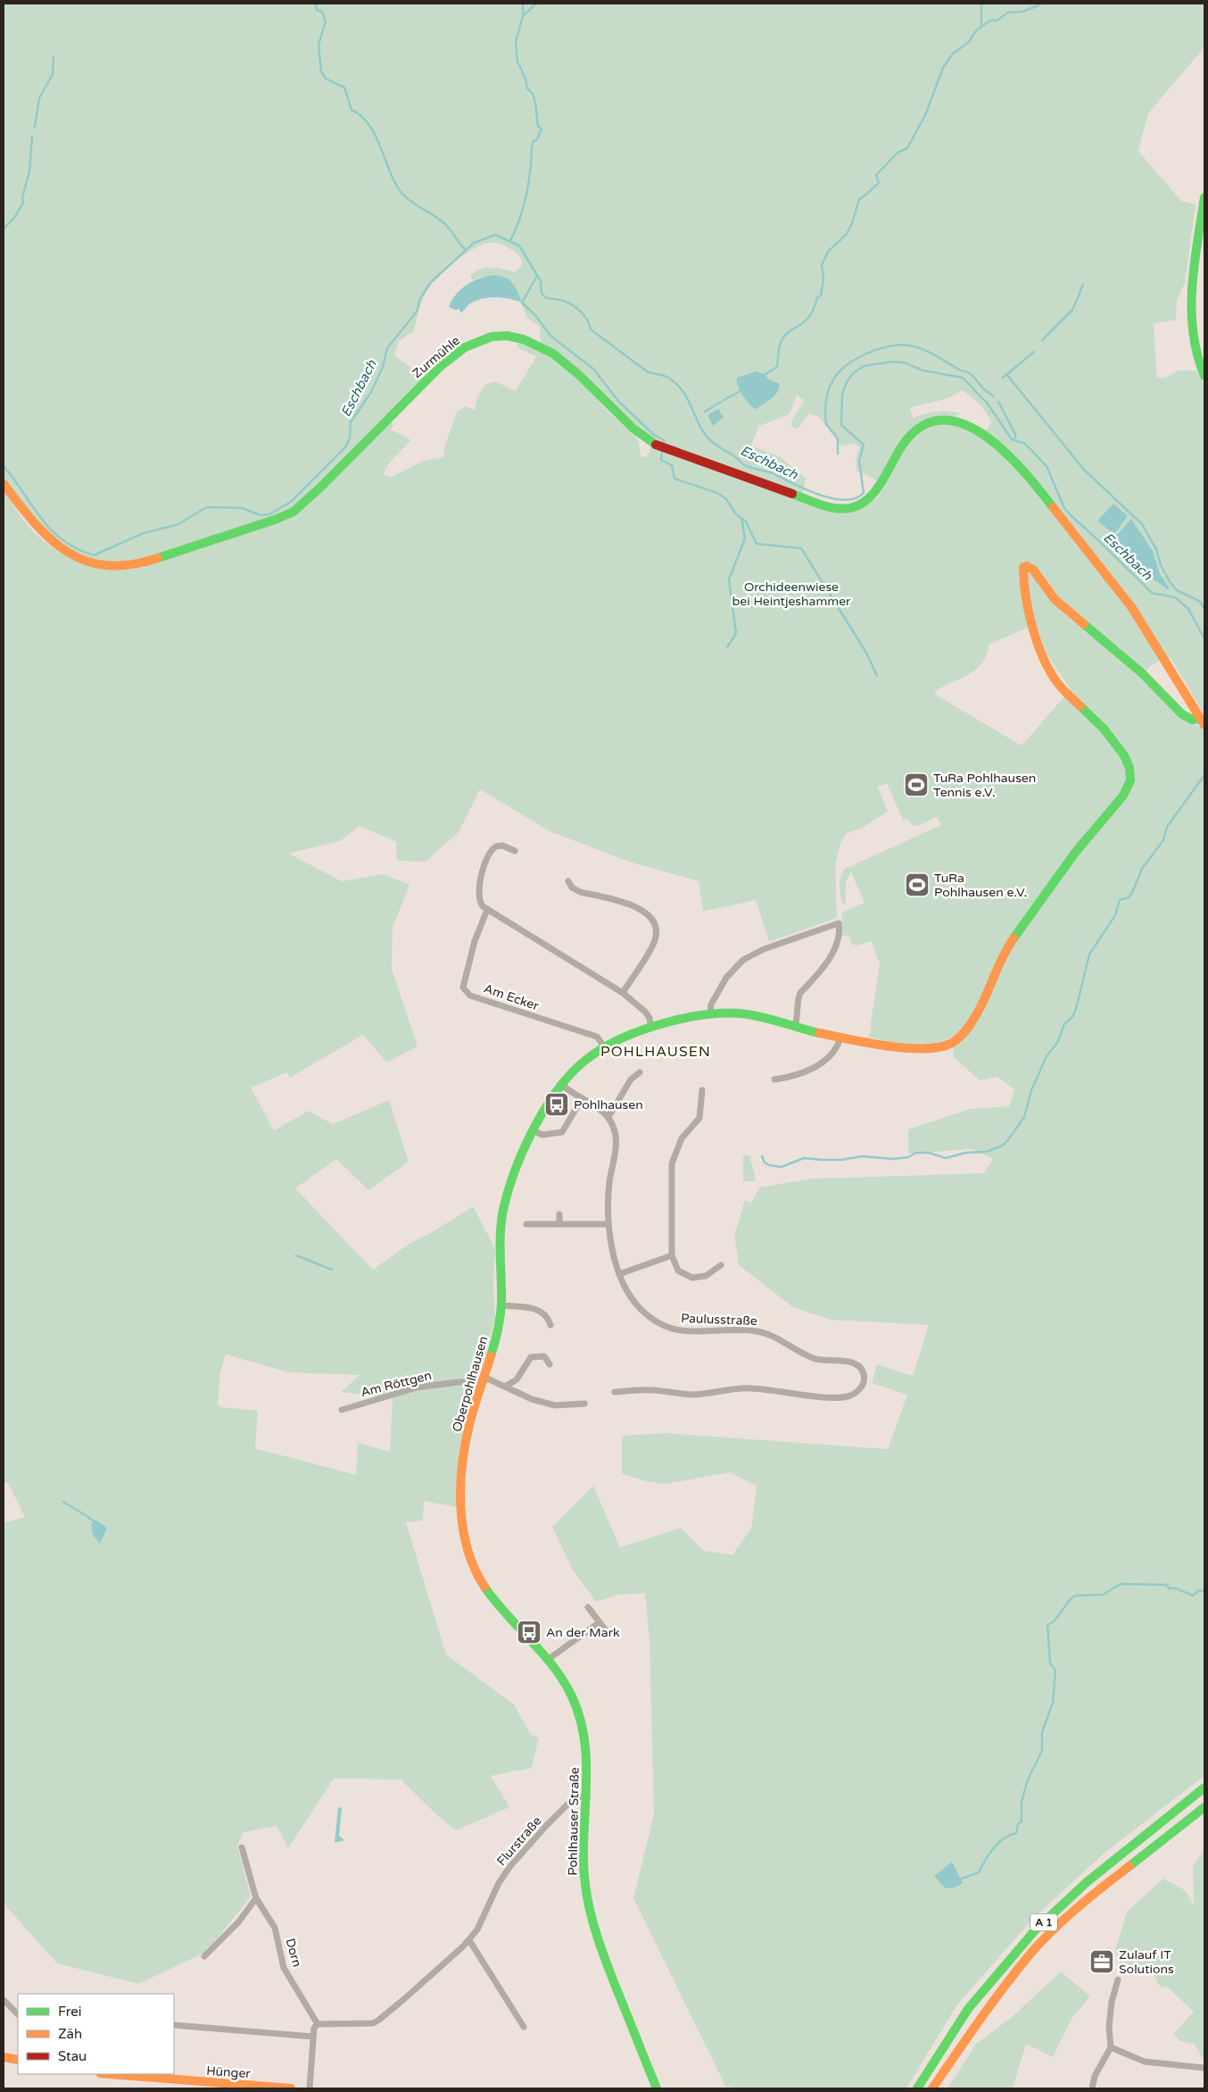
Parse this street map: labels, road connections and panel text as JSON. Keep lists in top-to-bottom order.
{
  "streets": {
    "main road": [
      "Zurmühle",
      "Oberpohlhausen",
      "Pohlhauser Straße",
      "A 1",
      "Hünger"
    ],
    "street": [
      "Am Ecker",
      "Paulusstraße",
      "Am Röttgen",
      "Flurstraße",
      "Dorn"
    ]
  },
  "crossings": [
    ["Zurmühle", "Oberpohlhausen"],
    ["Am Ecker", "Oberpohlhausen"],
    ["Am Röttgen", "Oberpohlhausen"],
    ["Oberpohlhausen", "Pohlhauser Straße"],
    ["Pohlhauser Straße", "Flurstraße"],
    ["Flurstraße", "Dorn"]
  ],
  "districts": ["POHLHAUSEN"],
  "water": ["Eschbach"],
  "parks": ["Orchideenwiese bei Heintjeshammer"],
  "places": {
    "sports": ["TuRa Pohlhausen Tennis e.V.", "TuRa Pohlhausen e.V."],
    "bus stop": ["Pohlhausen", "An der Mark"],
    "office": ["Zulauf IT Solutions"]
  },
  "legend": ["Frei", "Zäh", "Stau"]
}
